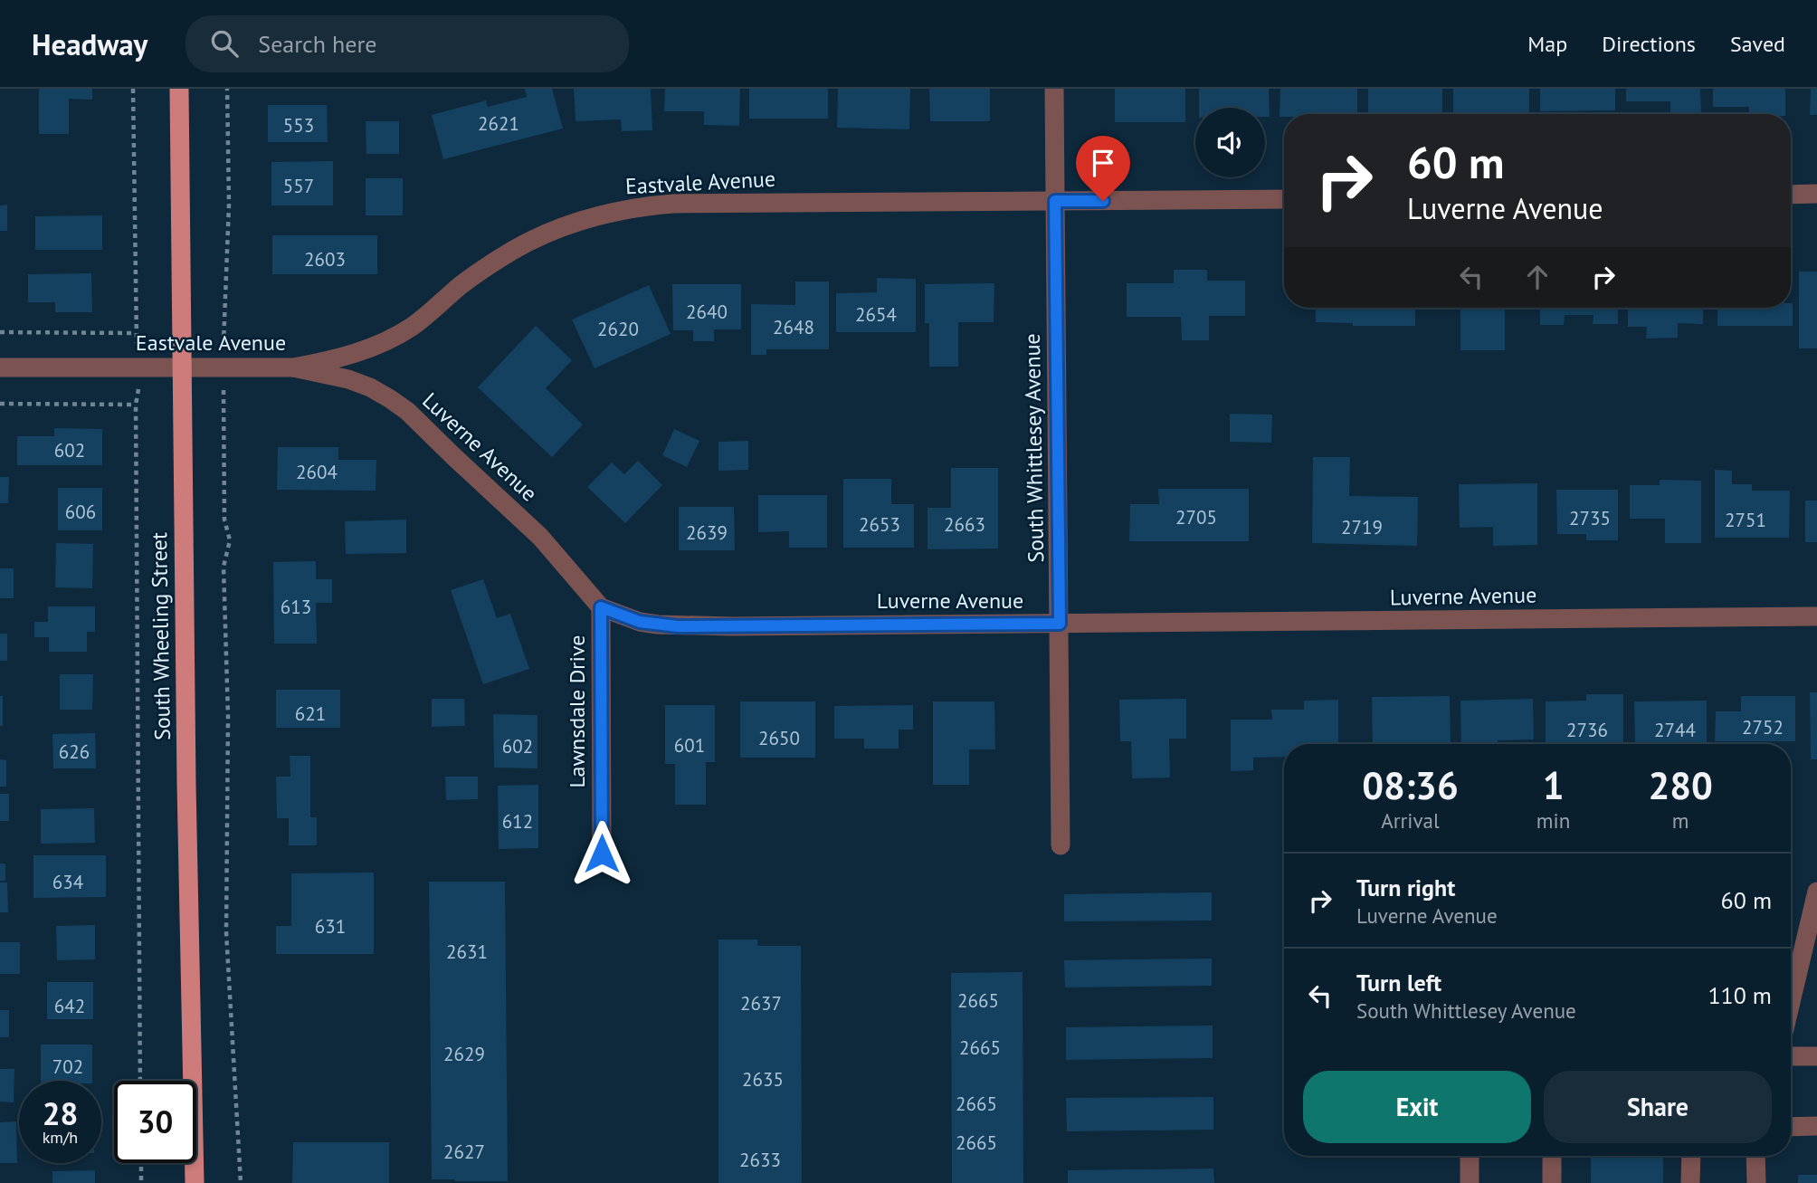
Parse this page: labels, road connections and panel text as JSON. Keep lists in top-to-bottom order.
{
  "streets": {
    "main road": ["South Wheeling Street"],
    "street": [
      "Eastvale Avenue",
      "Luverne Avenue",
      "South Whittlesey Avenue",
      "Lawnsdale Drive"
    ]
  },
  "crossings": [
    ["Eastvale Avenue", "Luverne Avenue"],
    ["Eastvale Avenue", "South Whittlesey Avenue"],
    ["Eastvale Avenue", "South Wheeling Street"],
    ["Luverne Avenue", "South Whittlesey Avenue"],
    ["Luverne Avenue", "Lawnsdale Drive"]
  ],
  "house_numbers": [
    "2621",
    "553",
    "557",
    "2603",
    "2640",
    "2654",
    "2648",
    "2620",
    "602",
    "2604",
    "606",
    "2705",
    "2735",
    "2751",
    "2653",
    "2663",
    "2719",
    "2639",
    "613",
    "621",
    "2752",
    "2736",
    "2744",
    "2650",
    "601",
    "602",
    "626",
    "612",
    "634",
    "631",
    "2631",
    "2665",
    "2637",
    "642",
    "2665",
    "2629",
    "702",
    "2635",
    "2665",
    "2665",
    "2627",
    "2633"
  ],
  "page": {
    "header": "Headway",
    "search": "Search here",
    "nav": ["Map", "Directions", "Saved"],
    "turn": ["60 m", "Luverne Avenue"],
    "eta": [
      "08:36",
      "Arrival",
      "1",
      "min",
      "280",
      "m"
    ],
    "list": [
      {
        "name": "Turn right",
        "note": "Luverne Avenue",
        "value": "60 m"
      },
      {
        "name": "Turn left",
        "note": "South Whittlesey Avenue",
        "value": "110 m"
      }
    ],
    "buttons": ["Exit", "Share"],
    "speed": "28 km/h",
    "limit": "30"
  }
}
